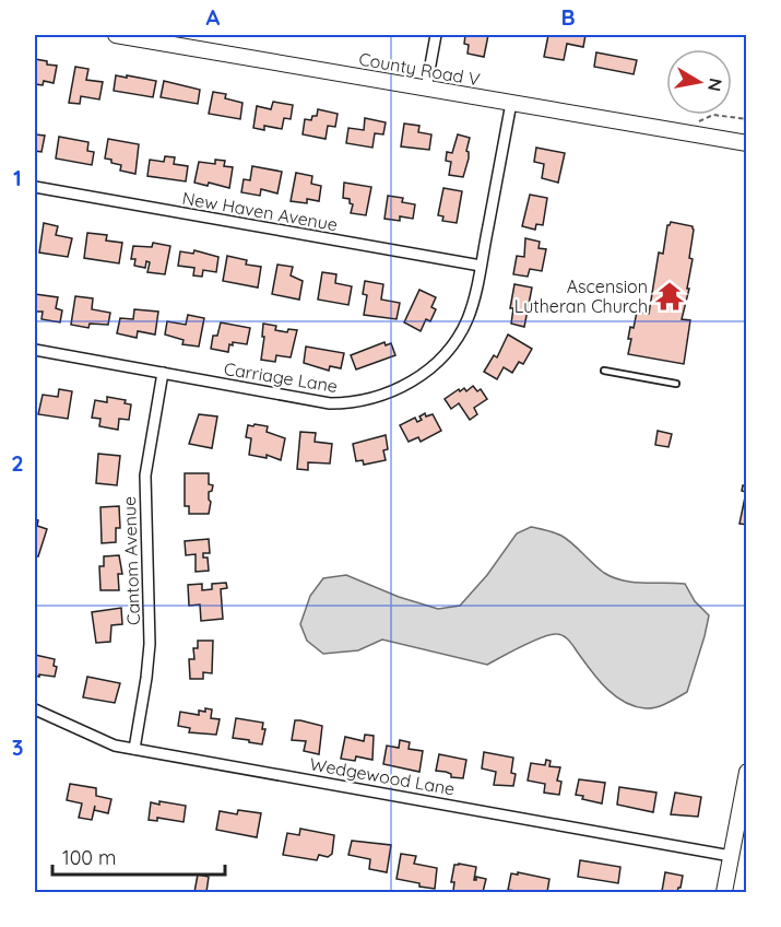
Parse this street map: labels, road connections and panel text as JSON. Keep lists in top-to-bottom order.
{
  "streets": {
    "main road": ["County Road V"],
    "street": [
      "New Haven Avenue",
      "Carriage Lane",
      "Cantom Avenue",
      "Wedgewood Lane"
    ]
  },
  "crossings": [
    ["County Road V", "Carriage Lane"],
    ["New Haven Avenue", "Carriage Lane"],
    ["Carriage Lane", "Cantom Avenue"],
    ["Cantom Avenue", "Wedgewood Lane"]
  ],
  "places": {
    "temple": ["Ascension Lutheran Church"]
  },
  "scale_bar": "100 m",
  "north": "right",
  "grid": {
    "columns": ["A", "B"],
    "rows": ["1", "2", "3"]
  }
}
